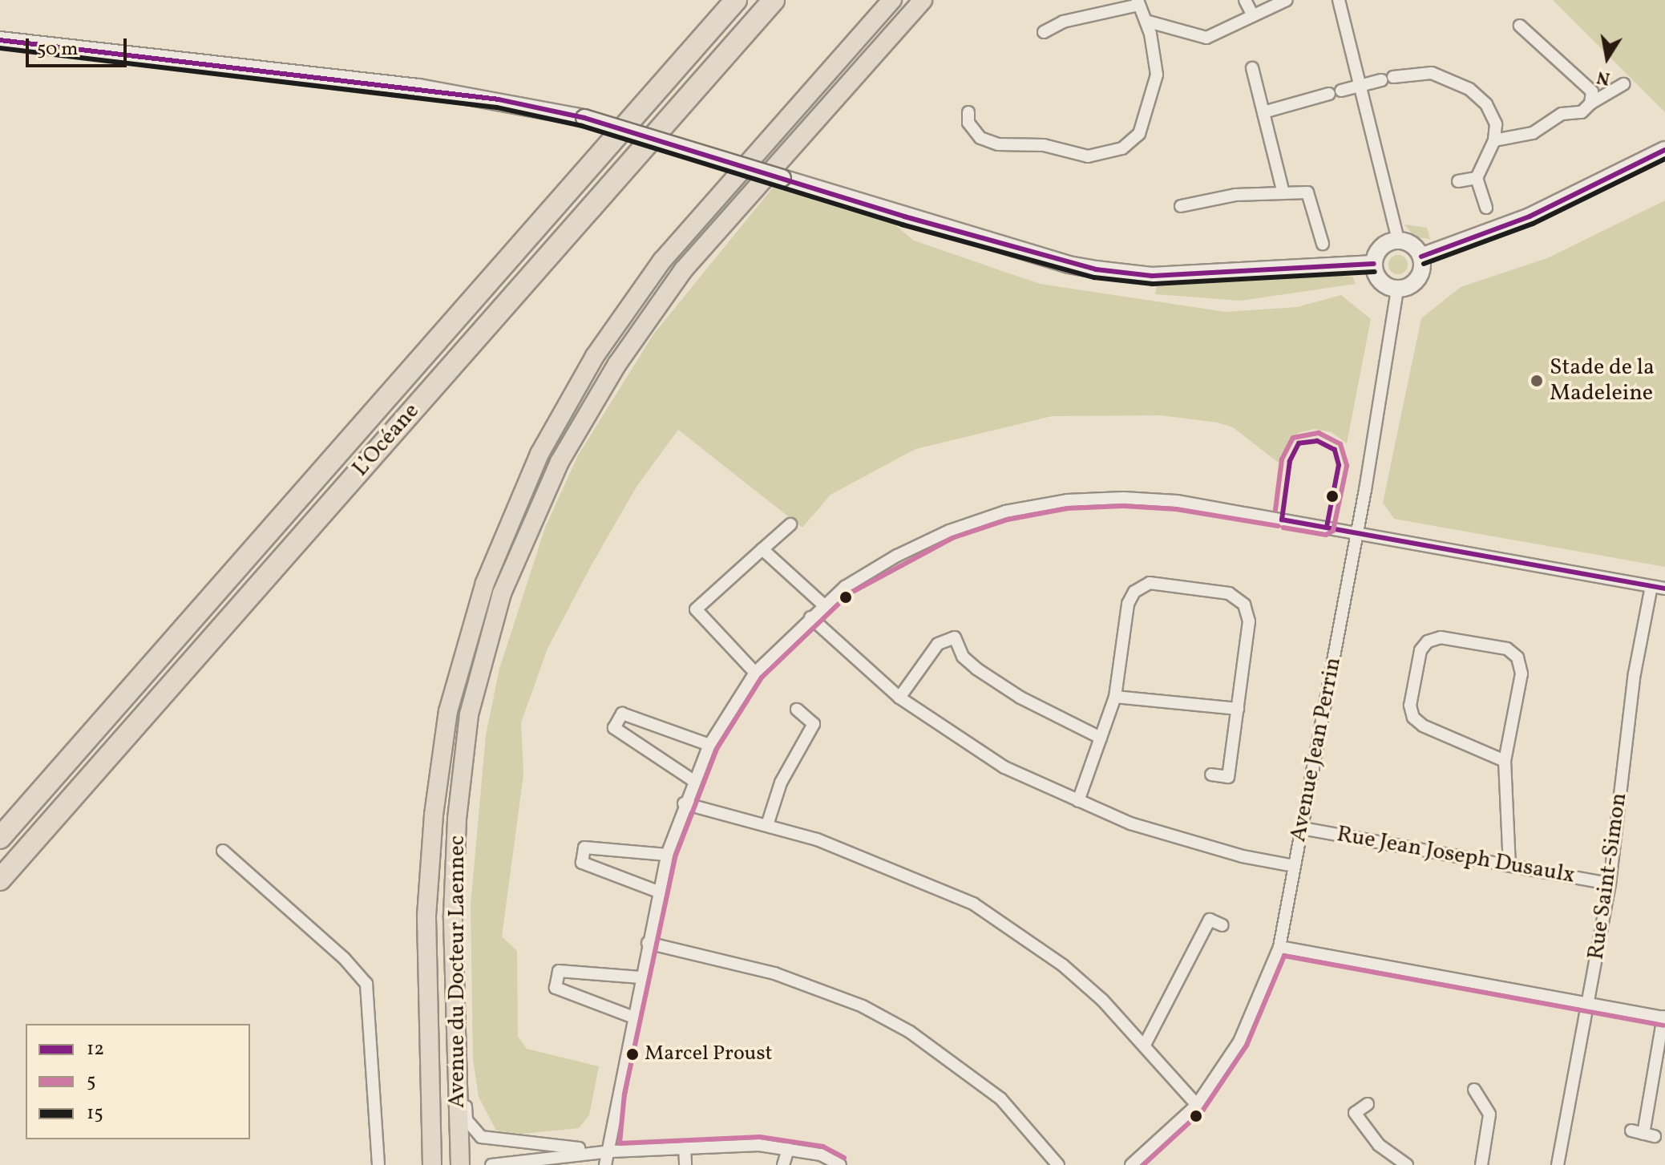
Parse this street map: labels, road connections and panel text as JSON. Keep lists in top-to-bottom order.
{
  "streets": {
    "highway": ["L’Océane"],
    "main road": ["Avenue du Docteur Laennec"],
    "street": ["Avenue Jean Perrin", "Rue Jean Joseph Dusaulx", "Rue Saint-Simon"]
  },
  "crossings": [
    ["Avenue Jean Perrin", "Rue Jean Joseph Dusaulx"],
    ["Rue Jean Joseph Dusaulx", "Rue Saint-Simon"]
  ],
  "places": ["Stade de la Madeleine", "Marcel Proust"],
  "lines": ["transit line 12", "transit line 15", "transit line 5"],
  "legend": ["12", "5", "15"],
  "scale_bar": "50 m",
  "north": "bottom"
}
